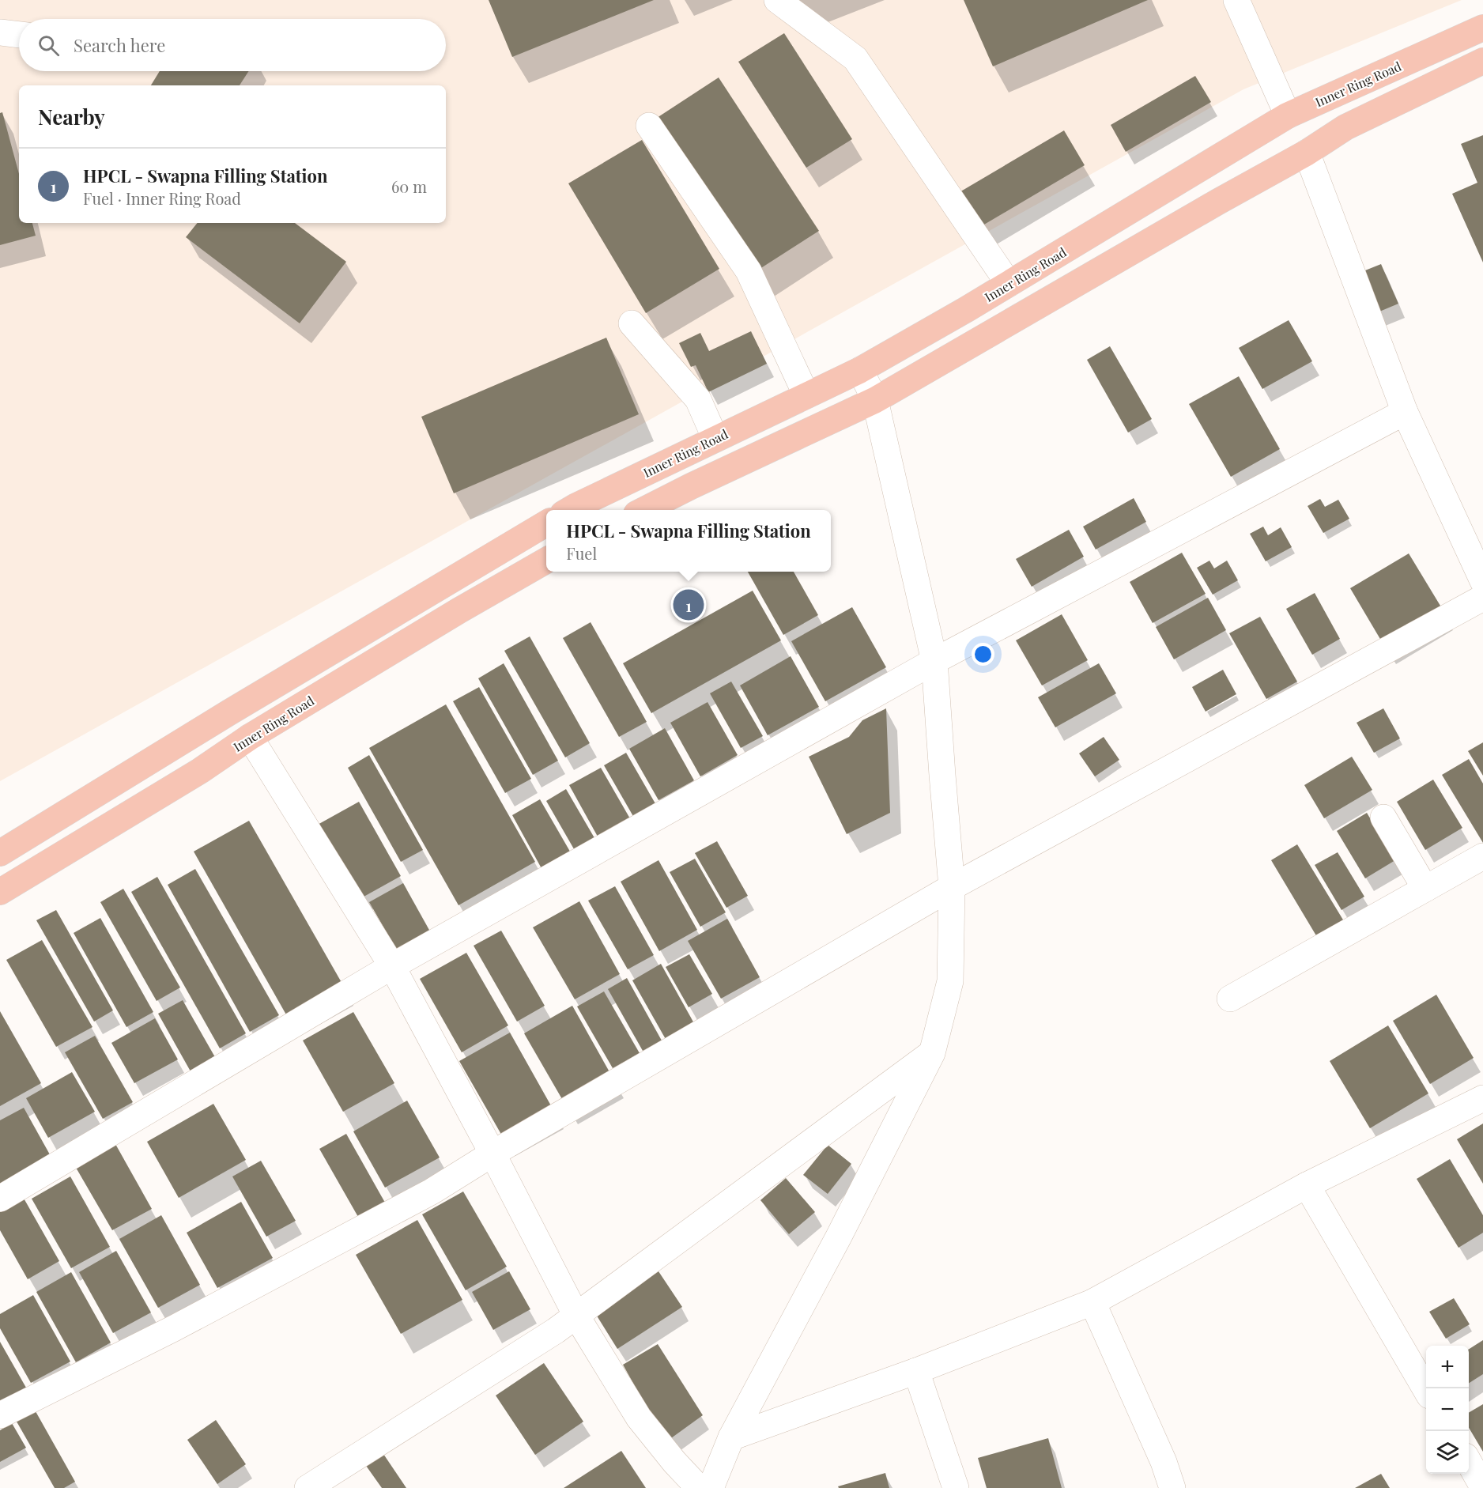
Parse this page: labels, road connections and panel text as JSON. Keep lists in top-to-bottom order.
{
  "streets": {
    "main road": ["Inner Ring Road"]
  },
  "page": {
    "search": "Search here",
    "heading": "Nearby",
    "list": [
      {
        "mark": "1",
        "name": "HPCL - Swapna Filling Station",
        "note": "Fuel · Inner Ring Road",
        "value": "60 m"
      }
    ],
    "popup": ["HPCL - Swapna Filling Station", "Fuel"],
    "pins": "1",
    "map_buttons": ["+", "−"]
  }
}
